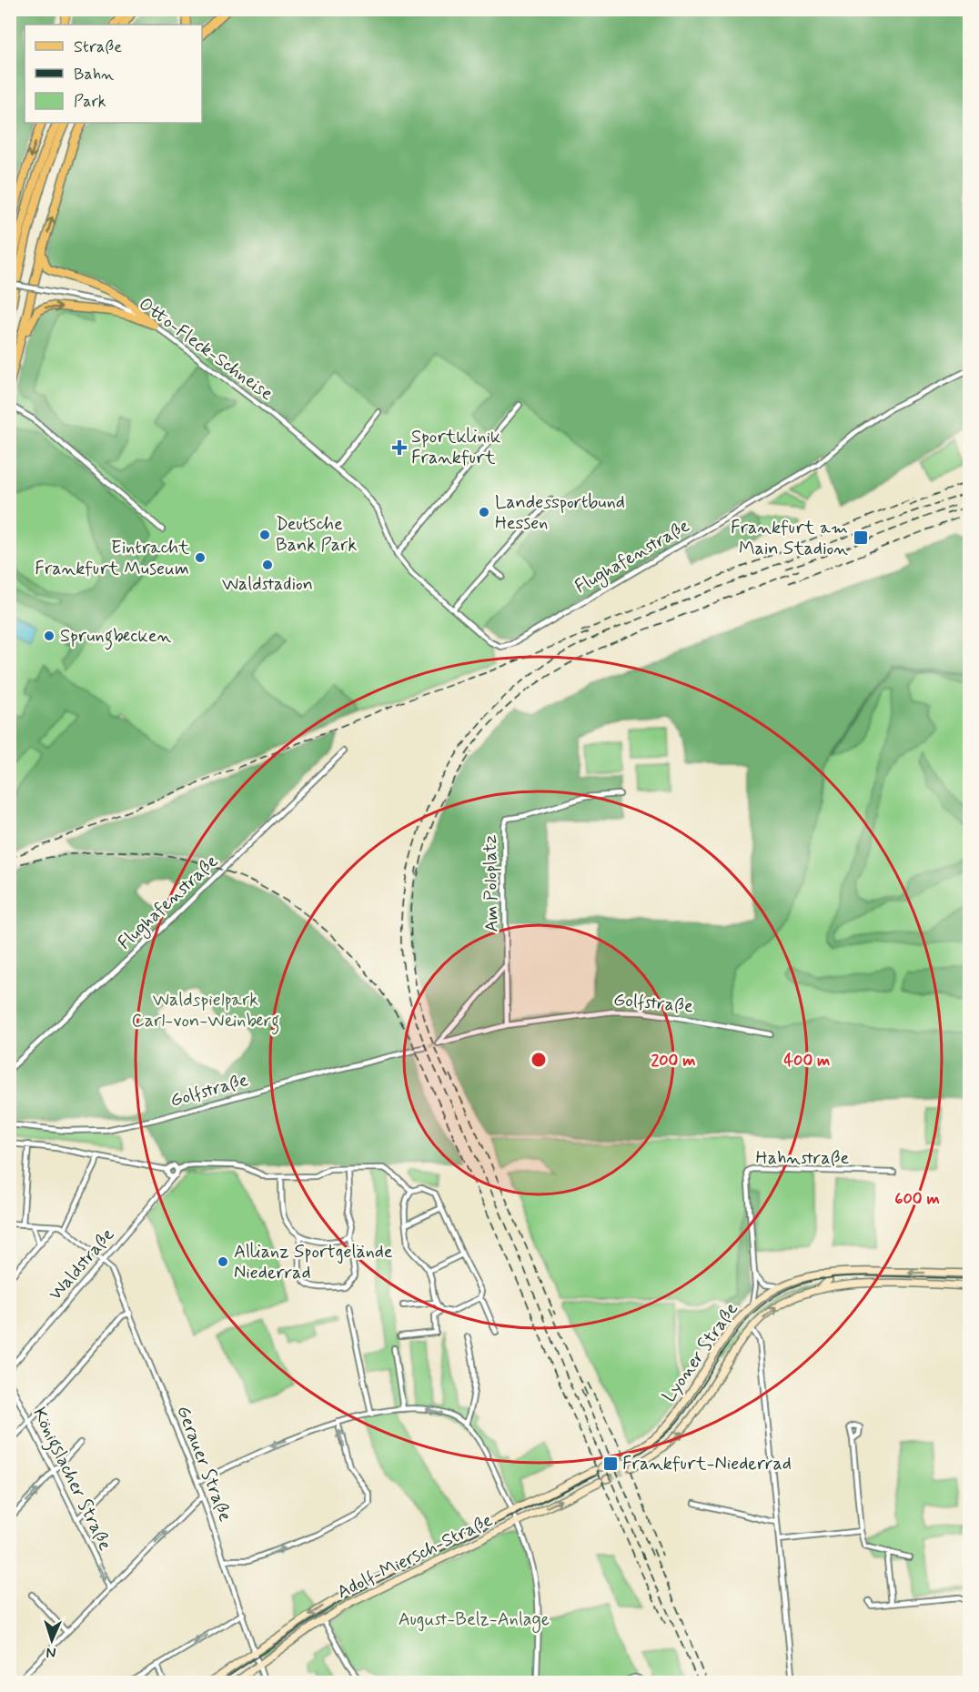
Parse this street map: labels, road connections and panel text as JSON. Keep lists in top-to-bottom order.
{
  "streets": {
    "main road": ["Lyoner Straße", "Adolf-Miersch-Straße"],
    "street": [
      "Otto-Fleck-Schneise",
      "Flughafenstraße",
      "Am Poloplatz",
      "Golfstraße",
      "Hahnstraße",
      "Waldstraße",
      "Gerauer Straße",
      "Königslacher Straße"
    ]
  },
  "crossings": [
    ["Otto-Fleck-Schneise", "Flughafenstraße"],
    ["Am Poloplatz", "Golfstraße"],
    ["Hahnstraße", "Lyoner Straße"],
    ["Waldstraße", "Gerauer Straße"],
    ["Gerauer Straße", "Adolf-Miersch-Straße"]
  ],
  "parks": ["Waldspielpark Carl-von-Weinberg", "August-Belz-Anlage"],
  "places": {
    "health": ["Sportklinik Frankfurt"],
    "other": [
      "Landessportbund Hessen",
      "Deutsche Bank Park",
      "Eintracht Frankfurt Museum",
      "Waldstadion",
      "Sprungbecken",
      "Allianz Sportgelände Niederrad"
    ],
    "transit": ["Frankfurt am Main Stadion", "Frankfurt-Niederrad"]
  },
  "legend": ["Straße", "Bahn", "Park"],
  "north": "bottom",
  "rings": ["200 m", "400 m", "600 m"]
}
